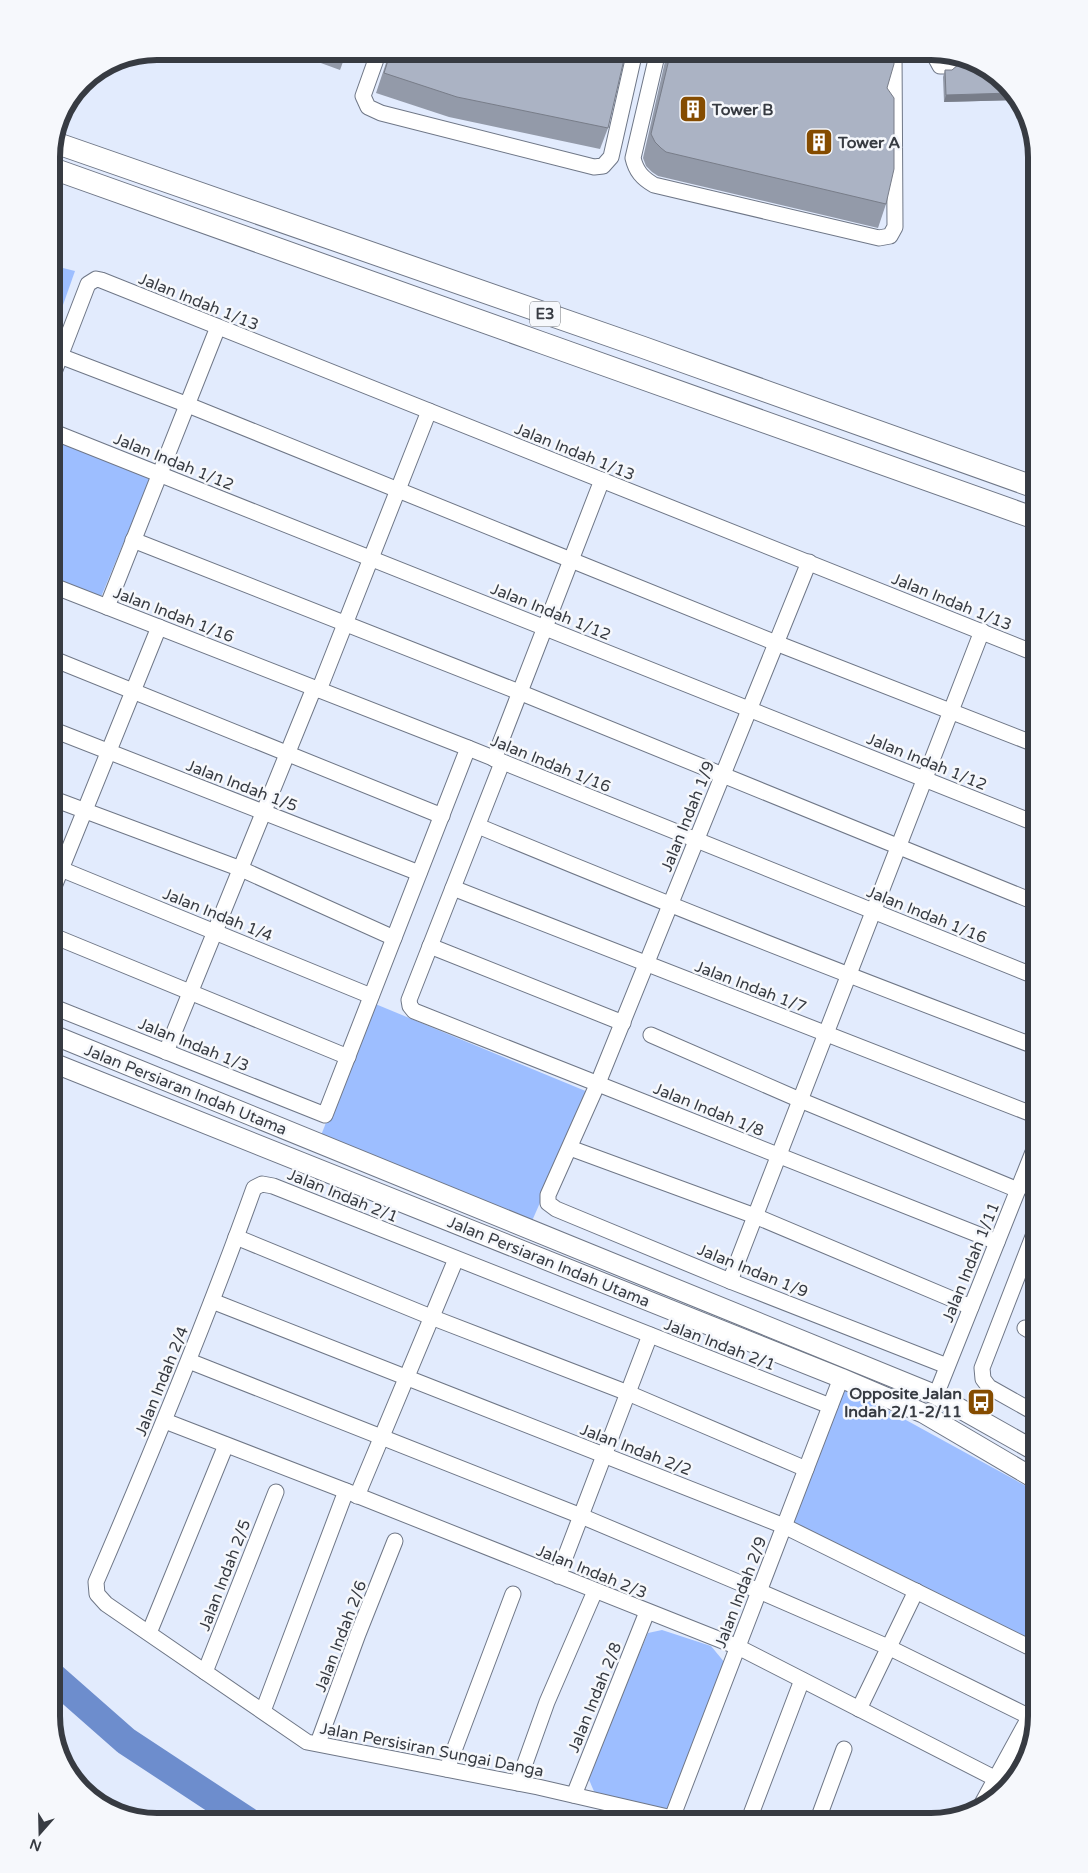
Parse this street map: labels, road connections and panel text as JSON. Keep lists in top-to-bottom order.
{
  "streets": {
    "highway": ["E3"],
    "main road": ["Jalan Persiaran Indah Utama"],
    "street": [
      "Jalan Indah 1/13",
      "Jalan Indah 1/12",
      "Jalan Indah 1/16",
      "Jalan Indah 1/5",
      "Jalan Indah 1/9",
      "Jalan Indah 1/4",
      "Jalan Indah 1/7",
      "Jalan Indah 1/3",
      "Jalan Indah 1/8",
      "Jalan Indah 2/1",
      "Jalan Indah 1/11",
      "Jalan Indan 1/9",
      "Jalan Indah 2/4",
      "Jalan Indah 2/2",
      "Jalan Indah 2/3",
      "Jalan Indah 2/5",
      "Jalan Indah 2/9",
      "Jalan Indah 2/6",
      "Jalan Indah 2/8",
      "Jalan Persisiran Sungai Danga"
    ]
  },
  "crossings": [
    ["Jalan Indah 1/13", "Jalan Indah 1/9"],
    ["Jalan Indah 1/12", "Jalan Indah 1/9"],
    ["Jalan Indah 1/16", "Jalan Indah 1/9"],
    ["Jalan Indah 1/9", "Jalan Indah 1/7"],
    ["Jalan Indah 1/9", "Jalan Indah 1/8"],
    ["Jalan Indah 1/9", "Jalan Indan 1/9"],
    ["Jalan Persiaran Indah Utama", "Jalan Indah 1/11"],
    ["Jalan Persiaran Indah Utama", "Jalan Indah 2/9"],
    ["Jalan Indah 1/8", "Jalan Indah 1/11"],
    ["Jalan Indah 2/1", "Jalan Indah 2/4"],
    ["Jalan Indah 2/1", "Jalan Indah 2/9"],
    ["Jalan Indah 1/11", "Jalan Indan 1/9"],
    ["Jalan Indah 2/4", "Jalan Indah 2/2"],
    ["Jalan Indah 2/4", "Jalan Indah 2/3"],
    ["Jalan Indah 2/4", "Jalan Persisiran Sungai Danga"],
    ["Jalan Indah 2/2", "Jalan Indah 2/9"],
    ["Jalan Indah 2/3", "Jalan Indah 2/9"],
    ["Jalan Indah 2/3", "Jalan Indah 2/8"],
    ["Jalan Indah 2/5", "Jalan Persisiran Sungai Danga"],
    ["Jalan Indah 2/6", "Jalan Persisiran Sungai Danga"],
    ["Jalan Indah 2/8", "Jalan Persisiran Sungai Danga"]
  ],
  "places": {
    "building": ["Tower B", "Tower A"],
    "bus stop": ["Opposite Jalan Indah 2/1-2/11"]
  },
  "north": "bottom"
}
